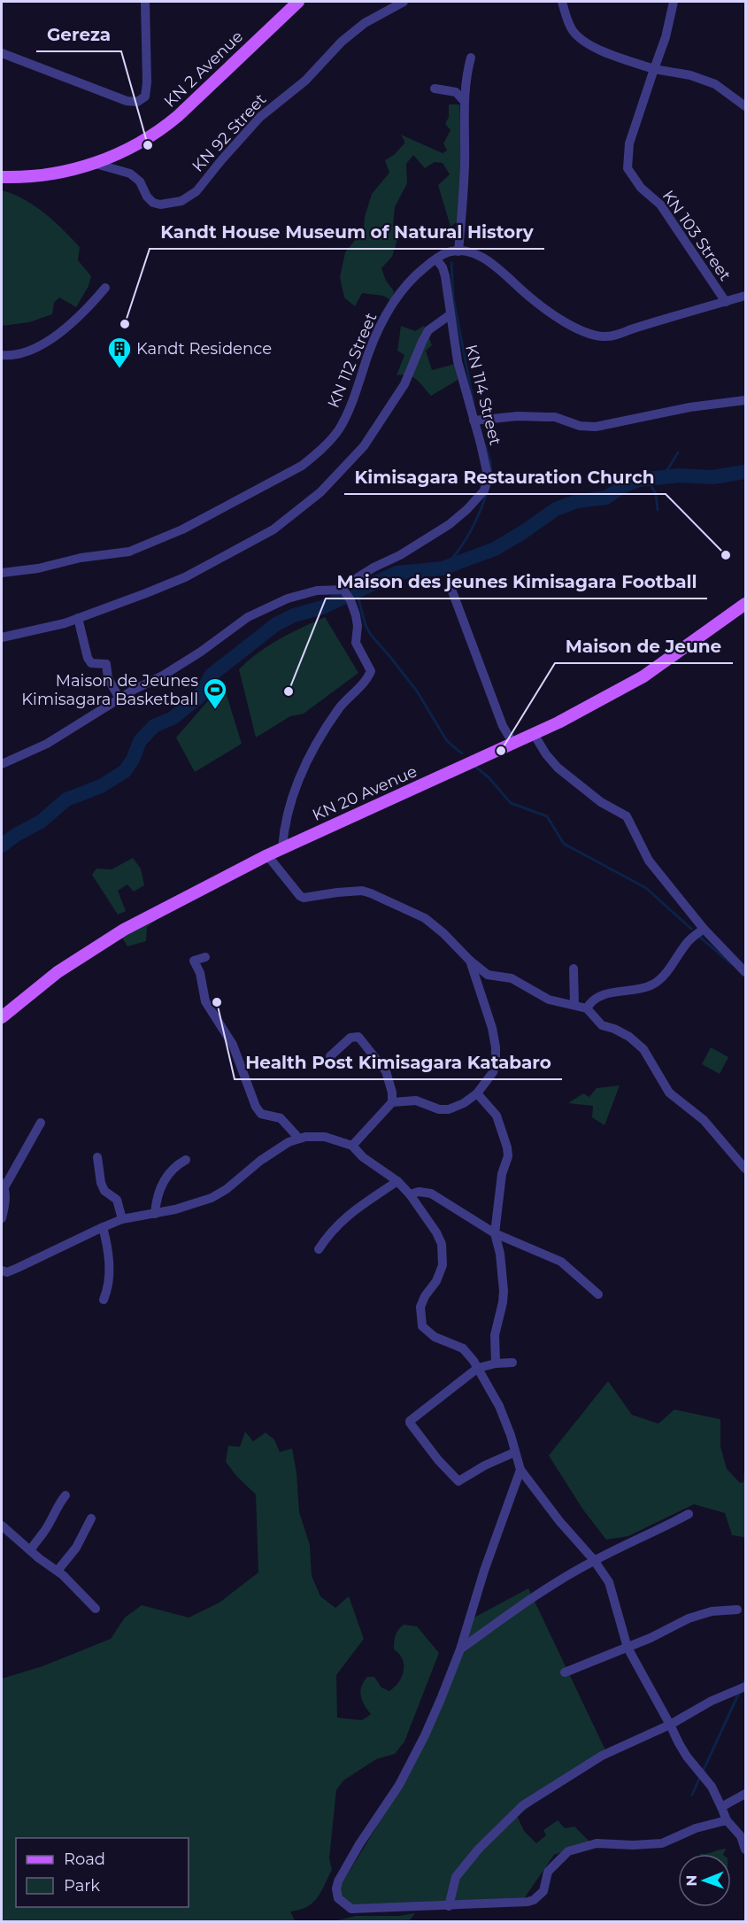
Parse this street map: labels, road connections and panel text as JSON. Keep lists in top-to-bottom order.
{
  "streets": {
    "main road": ["KN 2 Avenue", "KN 20 Avenue"],
    "street": [
      "KN 92 Street",
      "KN 103 Street",
      "KN 112 Street",
      "KN 114 Street"
    ]
  },
  "crossings": [
    ["KN 2 Avenue", "KN 92 Street"],
    ["KN 112 Street", "KN 114 Street"]
  ],
  "places": {
    "other": [
      "Gereza",
      "Kandt House Museum of Natural History",
      "Kimisagara Restauration Church",
      "Maison des jeunes Kimisagara Football",
      "Maison de Jeune",
      "Health Post Kimisagara Katabaro"
    ],
    "building": ["Kandt Residence"],
    "sports": ["Maison de Jeunes Kimisagara Basketball"]
  },
  "legend": ["Road", "Park"],
  "north": "left"
}
